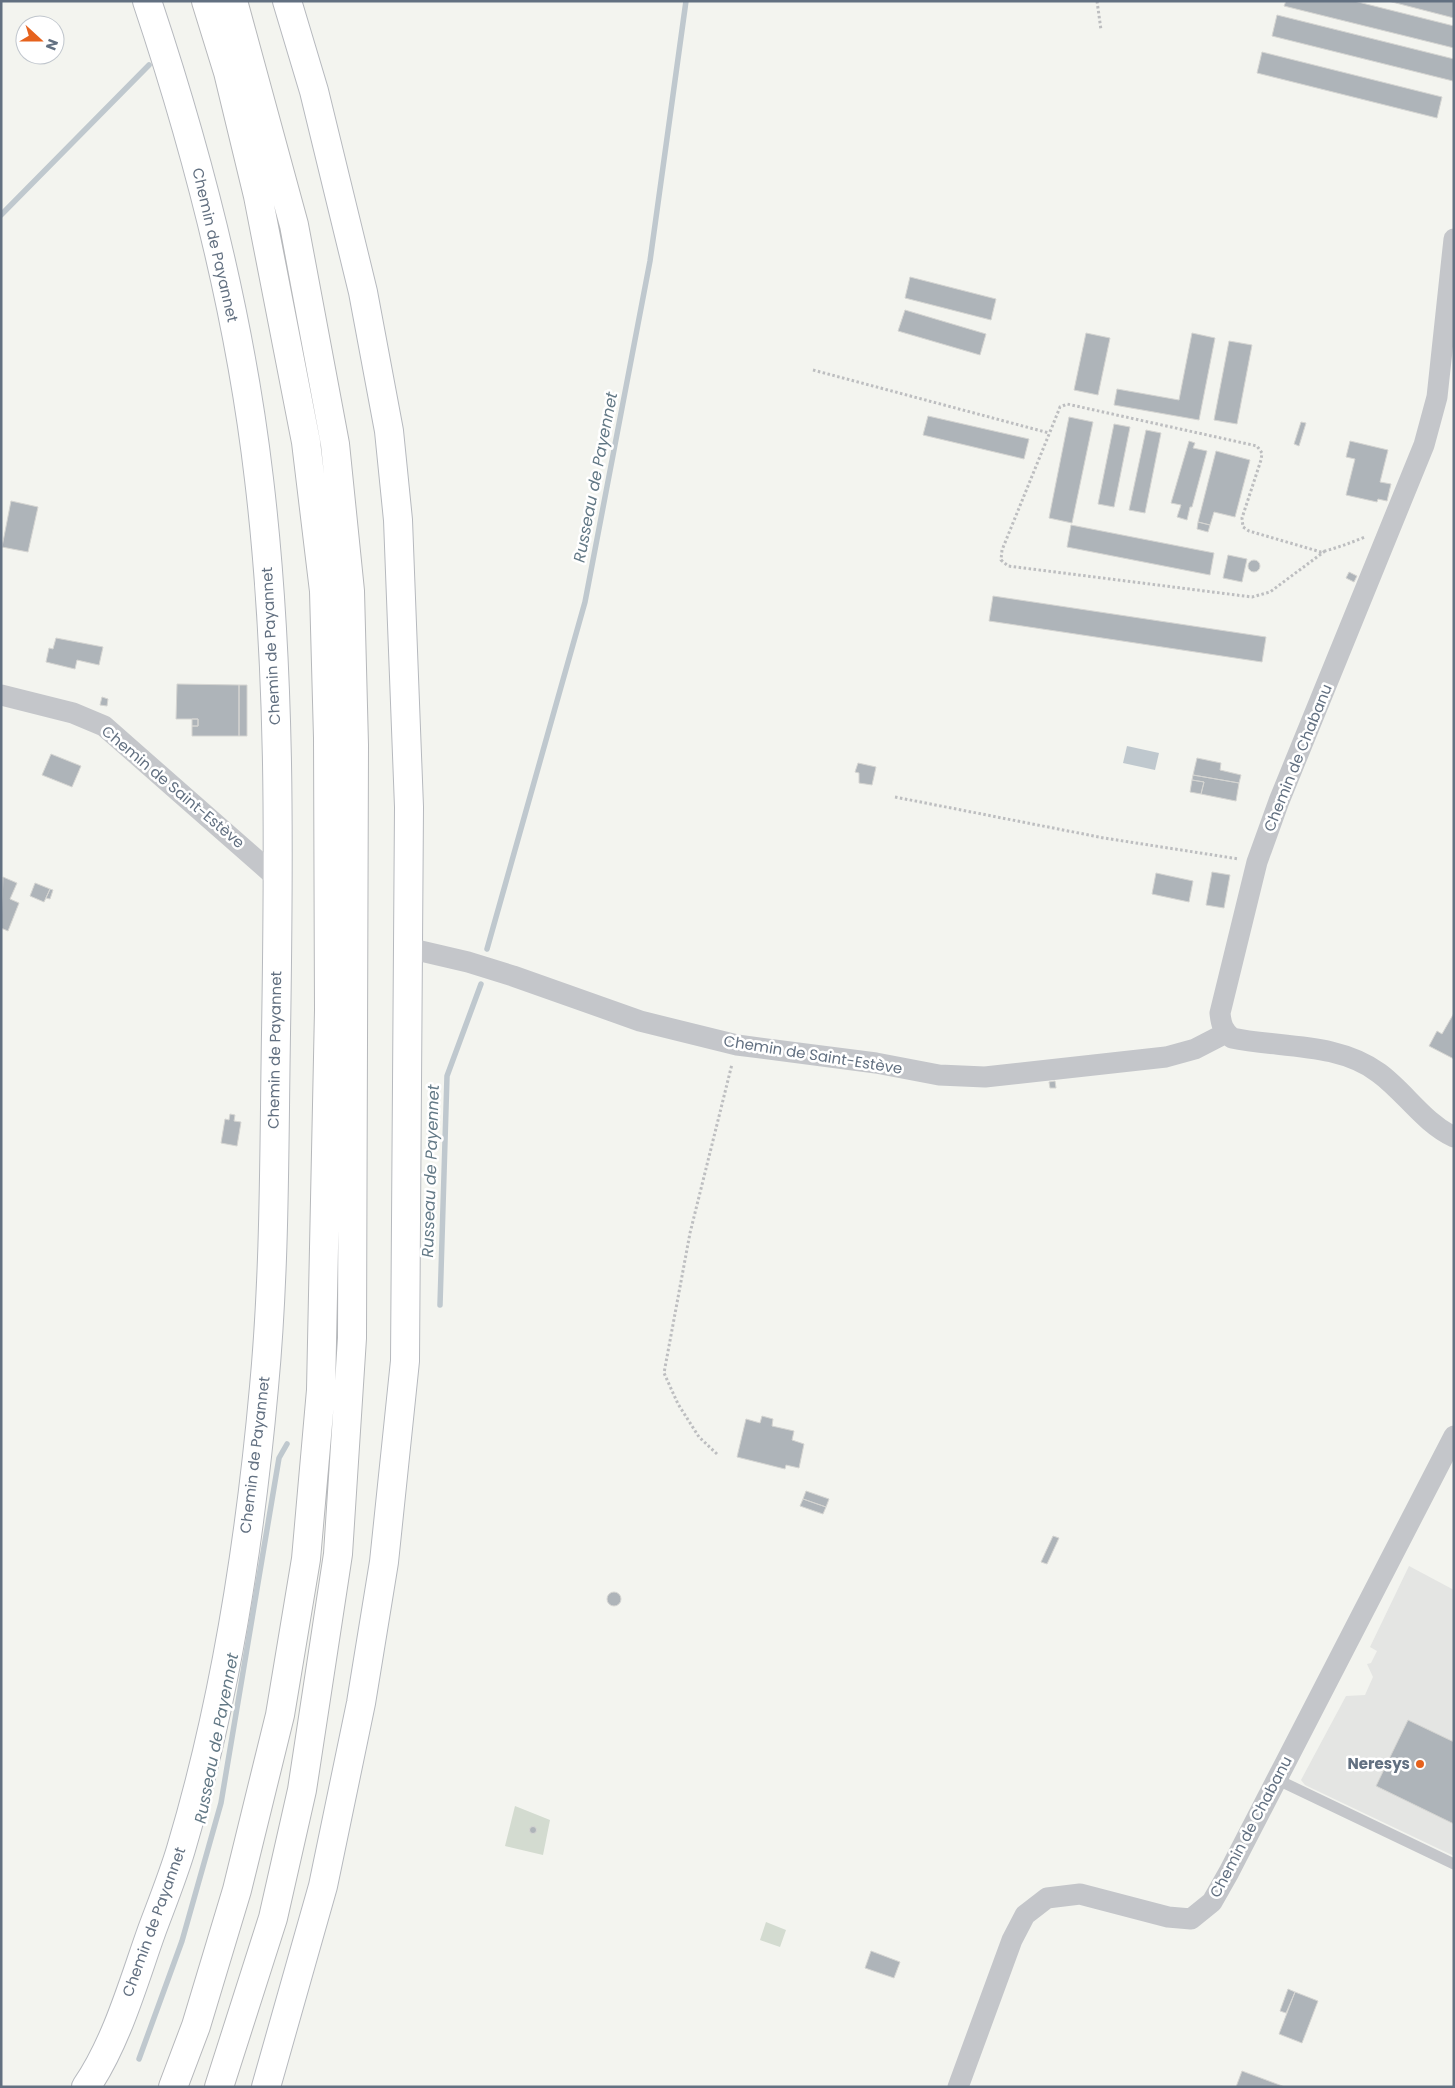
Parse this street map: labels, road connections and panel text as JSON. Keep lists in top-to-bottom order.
{
  "streets": {
    "main road": ["Chemin de Payannet"],
    "street": ["Chemin de Chabanu", "Chemin de Saint-Estève"]
  },
  "crossings": [
    ["Chemin de Payannet", "Chemin de Saint-Estève"],
    ["Chemin de Chabanu", "Chemin de Saint-Estève"]
  ],
  "water": ["Russeau de Payennet"],
  "places": ["Neresys"],
  "north": "right"
}
